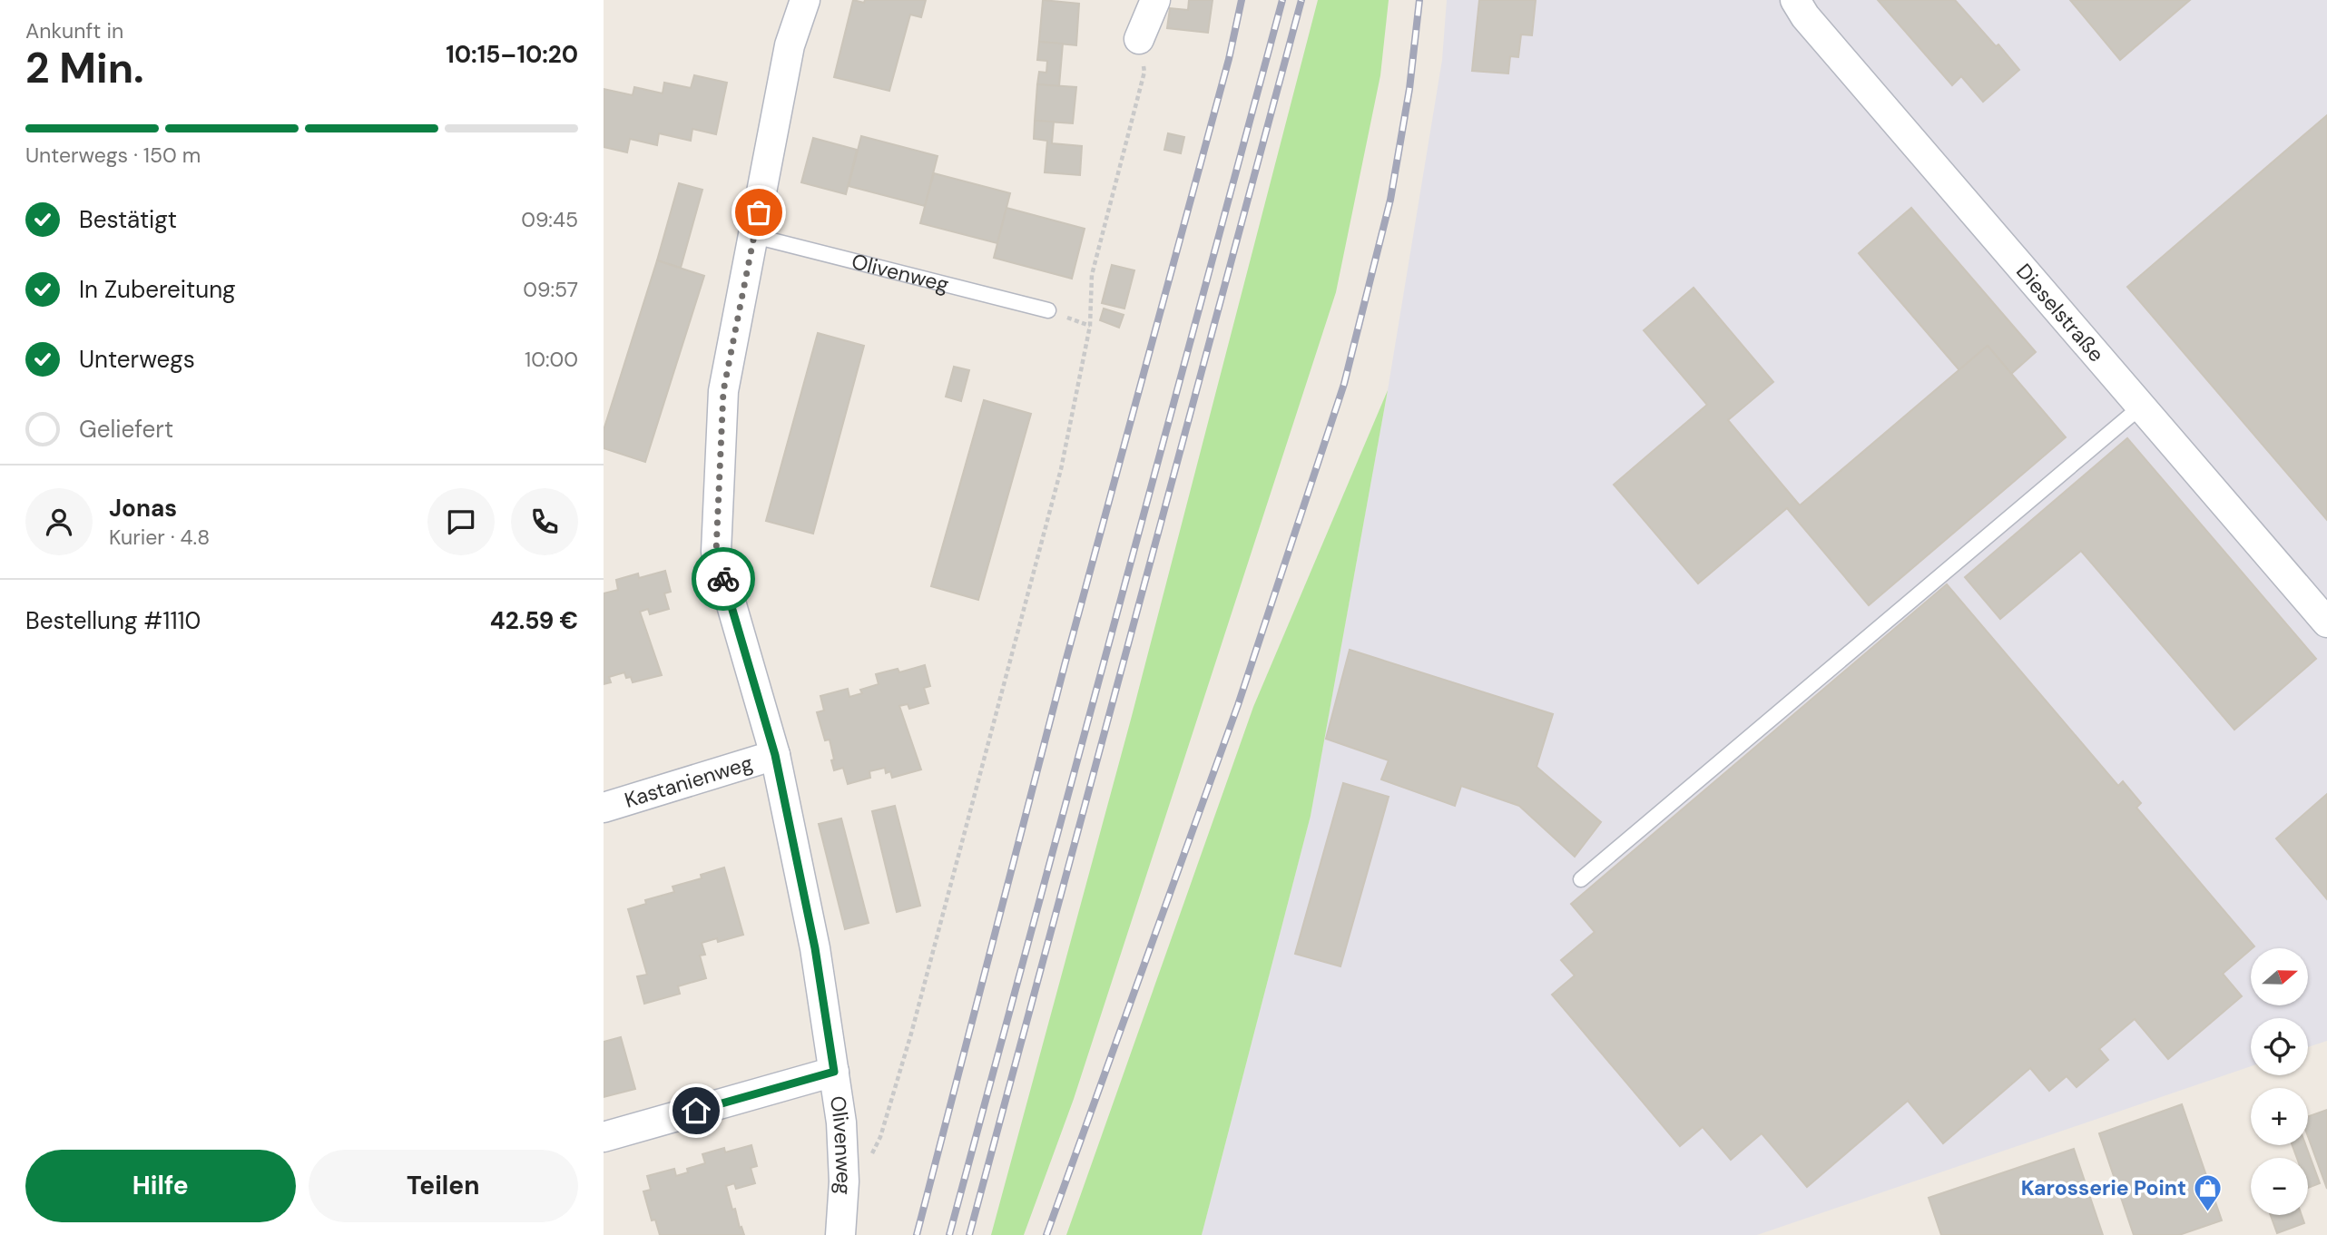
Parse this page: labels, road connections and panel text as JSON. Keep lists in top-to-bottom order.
{
  "streets": {
    "street": ["Olivenweg", "Dieselstraße", "Kastanienweg"]
  },
  "crossings": [
    ["Olivenweg", "Kastanienweg"]
  ],
  "places": {
    "shop": ["Karosserie Point"]
  },
  "north": "right",
  "page": {
    "heading": ["2 Min.", "Ankunft in", "10:15–10:20"],
    "panel": [
      "Jonas",
      "Kurier · 4.8",
      "Bestellung #1110",
      "42.59 €"
    ],
    "bar": "Unterwegs · 150 m",
    "list": [
      ["Bestätigt", "09:45"],
      ["In Zubereitung", "09:57"],
      ["Unterwegs", "10:00"],
      "Geliefert"
    ],
    "map_buttons": ["+", "−"],
    "buttons": ["Hilfe", "Teilen"]
  }
}
